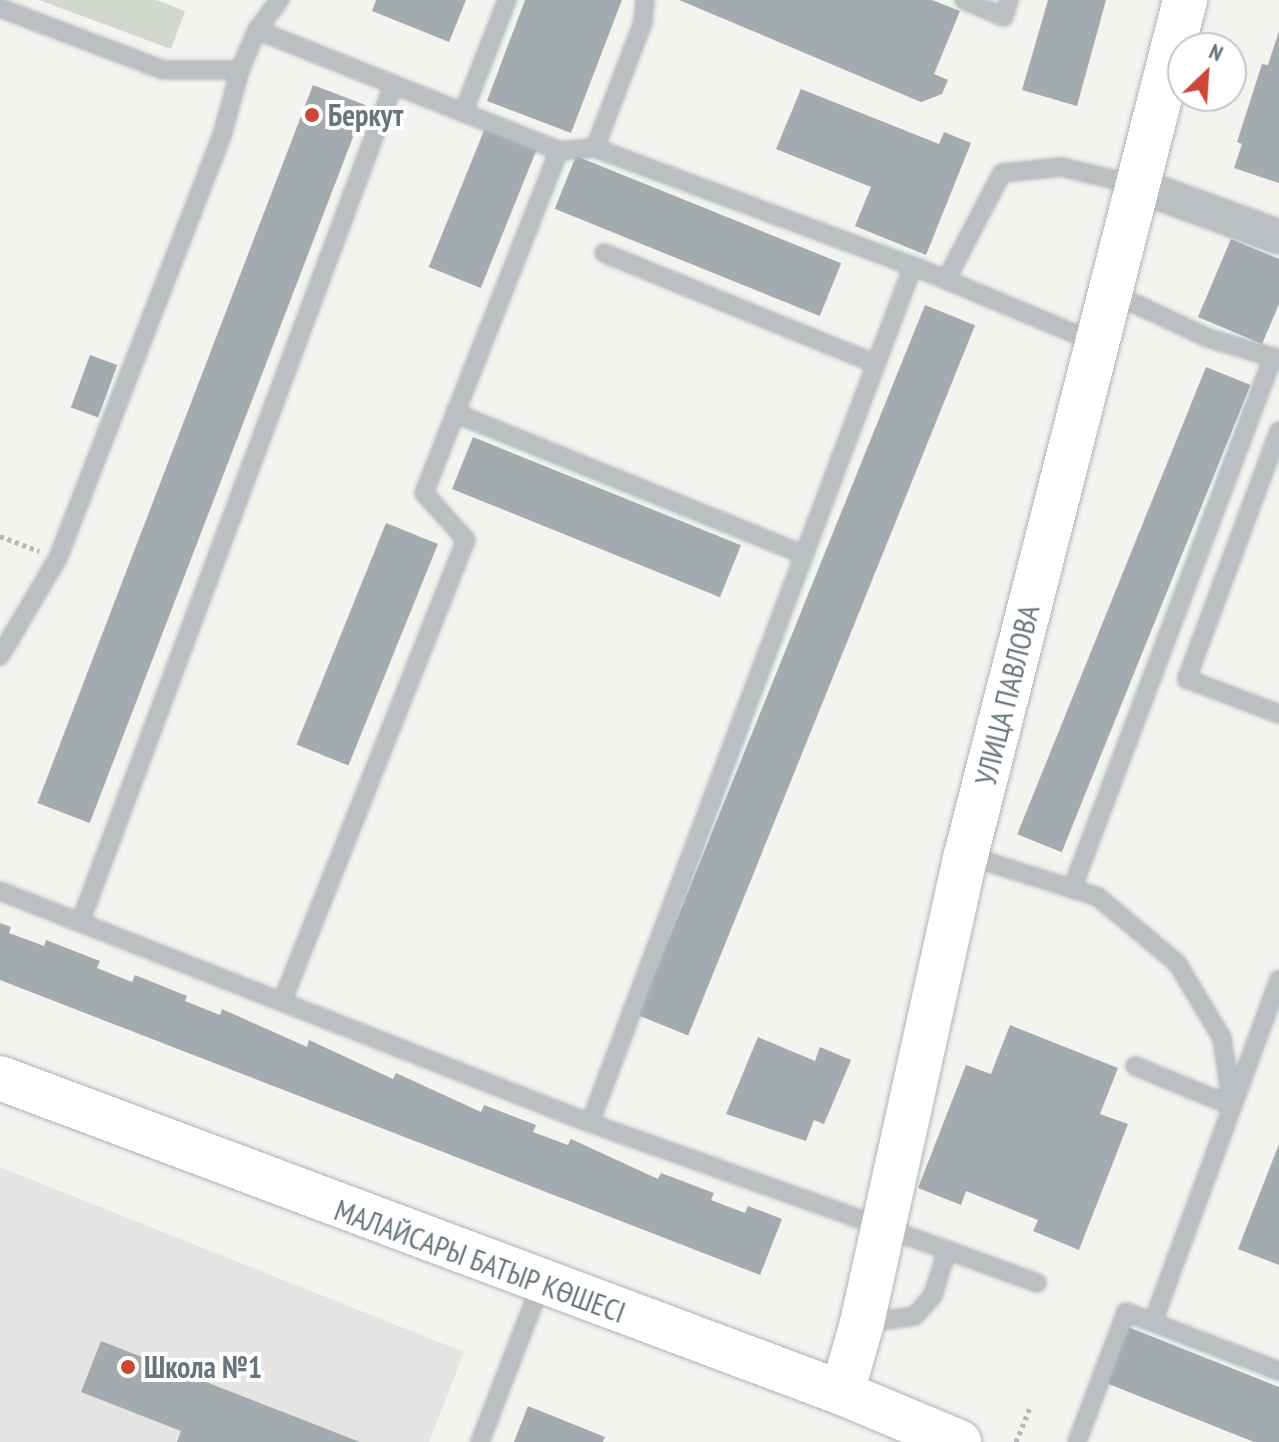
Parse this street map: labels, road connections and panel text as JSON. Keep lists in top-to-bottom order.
{
  "streets": {
    "street": ["УЛИЦА ПАВЛОВА", "МАЛАЙСАРЫ БАТЫР КӨШЕСІ"]
  },
  "crossings": [
    ["УЛИЦА ПАВЛОВА", "МАЛАЙСАРЫ БАТЫР КӨШЕСІ"]
  ],
  "places": ["Беркут", "Школа №1"],
  "north": "top right"
}
